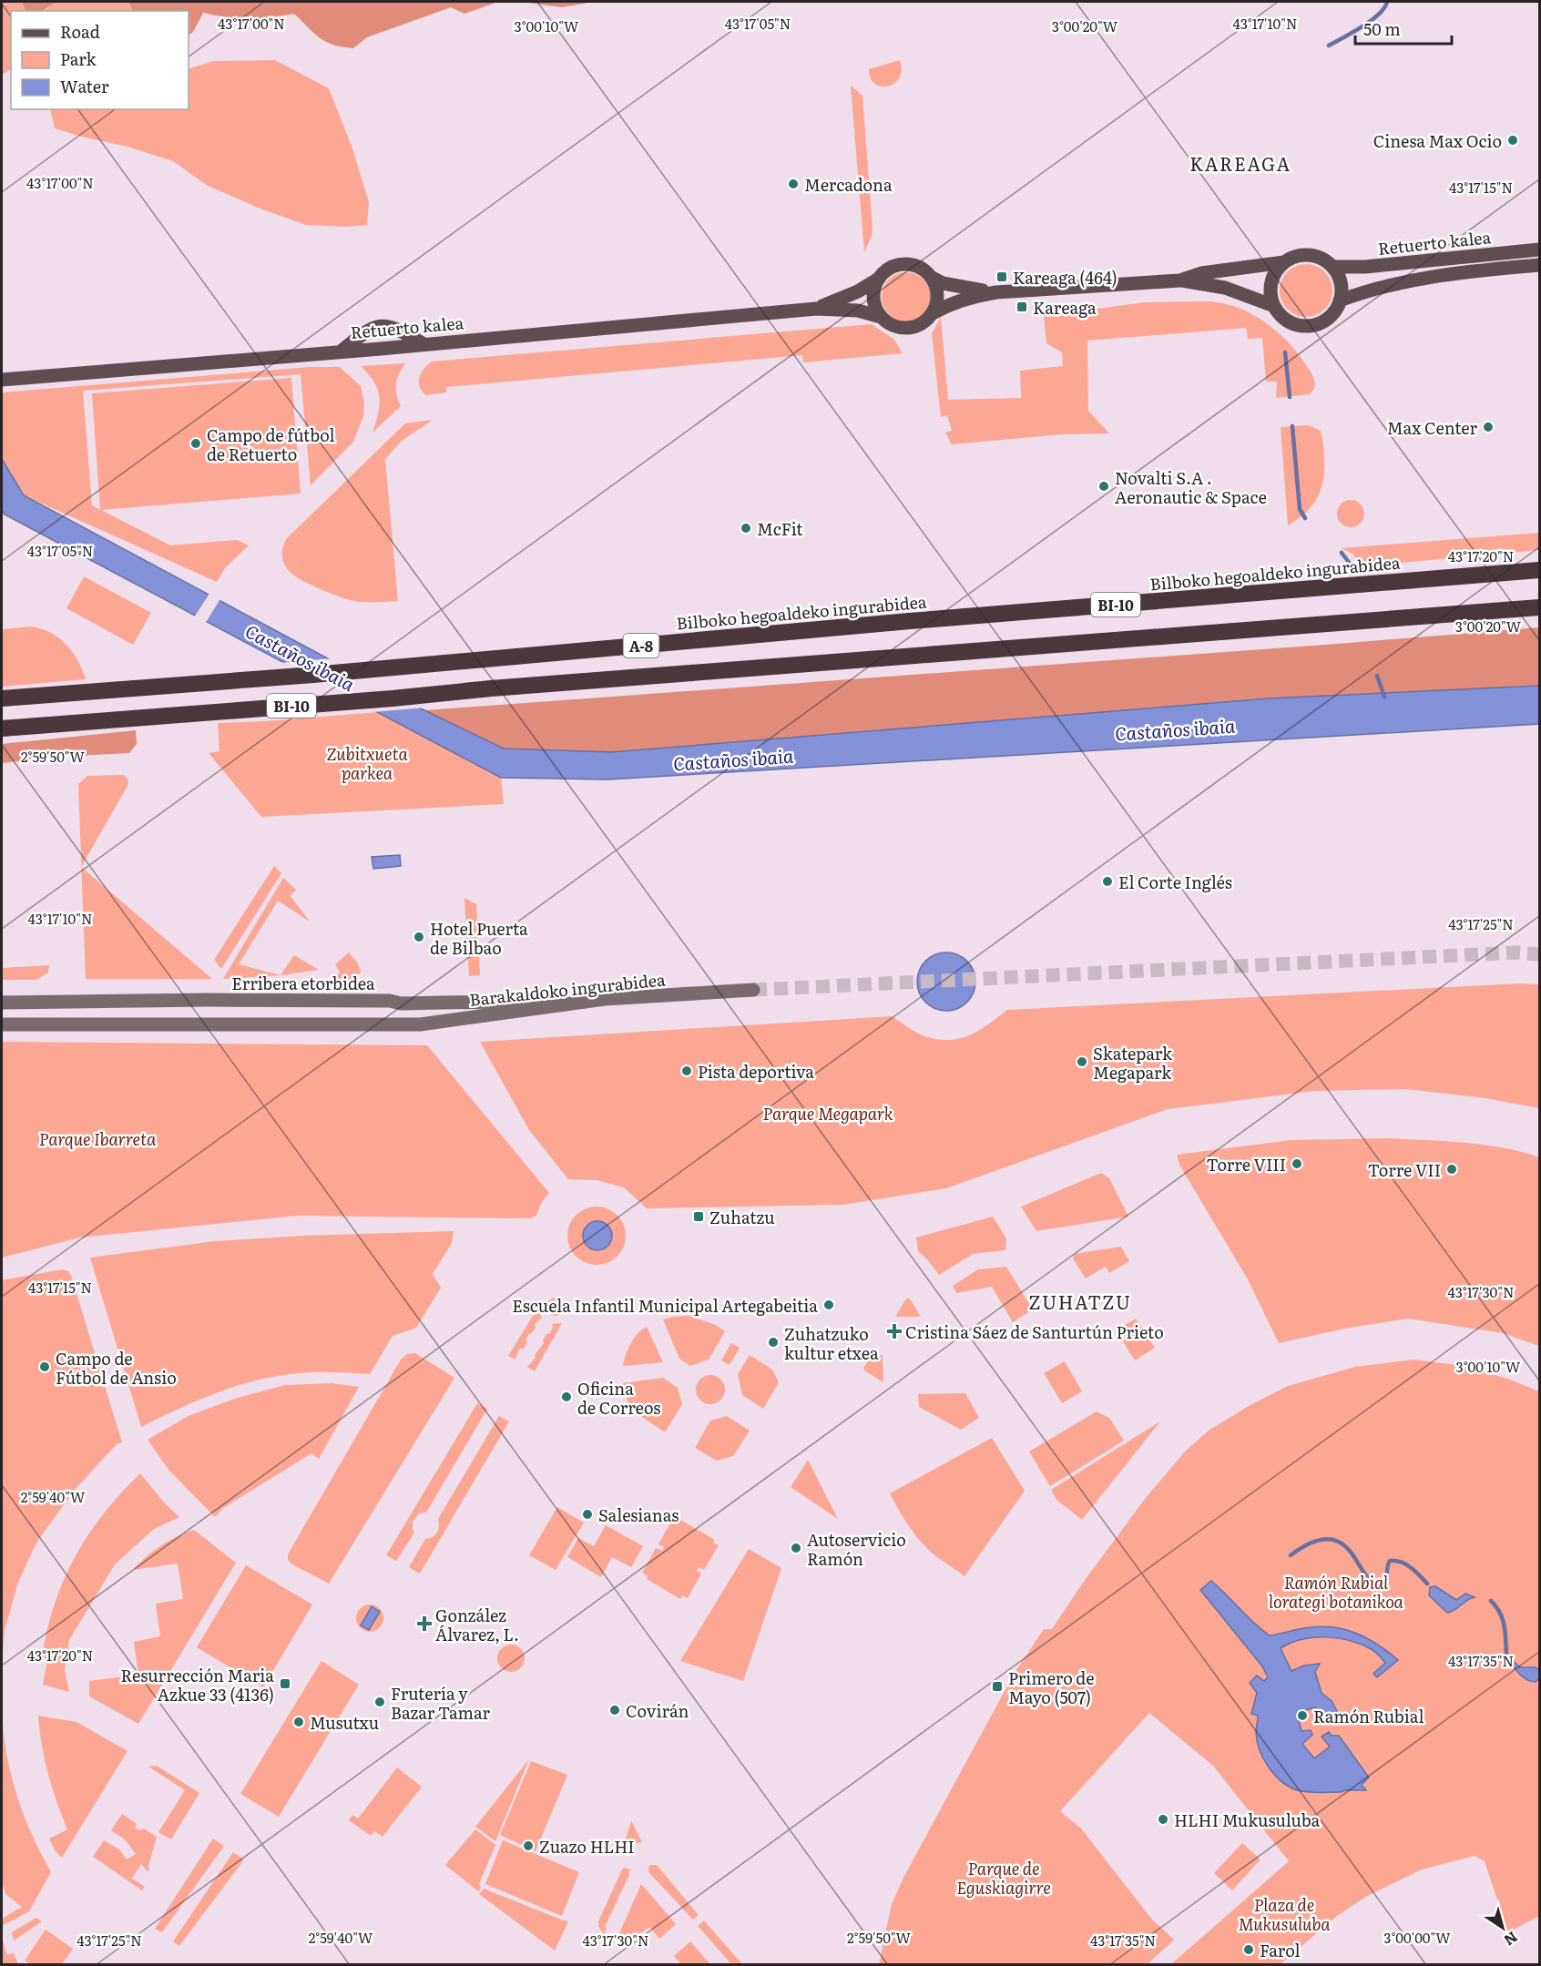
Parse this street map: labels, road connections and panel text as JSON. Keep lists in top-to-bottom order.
{
  "streets": {
    "highway": ["Bilboko hegoaldeko ingurabidea", "BI-10", "A-8"],
    "main road": ["Retuerto kalea", "Erribera etorbidea", "Barakaldoko ingurabidea"]
  },
  "crossings": [
    ["Erribera etorbidea", "Barakaldoko ingurabidea"]
  ],
  "districts": ["KAREAGA", "ZUHATZU"],
  "water": ["Castaños ibaia"],
  "parks": [
    "Zubitxueta parkea",
    "Parque Megapark",
    "Parque Ibarreta",
    "Ramón Rubial lorategi botanikoa",
    "Parque de Eguskiagirre",
    "Plaza de Mukusuluba"
  ],
  "places": {
    "other": [
      "Cinesa Max Ocio",
      "Mercadona",
      "Max Center",
      "Campo de fútbol de Retuerto",
      "Novalti S.A . Aeronautic & Space",
      "McFit",
      "El Corte Inglés",
      "Hotel Puerta de Bilbao",
      "Skatepark Megapark",
      "Pista deportiva",
      "Torre VIII",
      "Torre VII",
      "Escuela Infantil Municipal Artegabeitia",
      "Zuhatzuko kultur etxea",
      "Campo de Fútbol de Ansio",
      "Oficina de Correos",
      "Salesianas",
      "Autoservicio Ramón",
      "Frutería y Bazar Tamar",
      "Covirán",
      "Ramón Rubial",
      "Musutxu",
      "HLHI Mukusuluba",
      "Zuazo HLHI",
      "Farol"
    ],
    "transit": [
      "Kareaga (464)",
      "Kareaga",
      "Zuhatzu",
      "Resurrección Maria Azkue 33 (4136)",
      "Primero de Mayo (507)"
    ],
    "health": ["Cristina Sáez de Santurtún Prieto", "González Álvarez, L."]
  },
  "legend": ["Road", "Park", "Water"],
  "scale_bar": "50 m",
  "north": "bottom right",
  "coordinates": [
    "43°17'00\"N",
    "43°17'05\"N",
    "43°17'10\"N",
    "3°00'10\"W",
    "3°00'20\"W",
    "43°17'15\"N",
    "43°17'20\"N",
    "2°59'50\"W",
    "43°17'25\"N",
    "43°17'30\"N",
    "2°59'40\"W",
    "43°17'35\"N",
    "3°00'00\"W"
  ]
}
